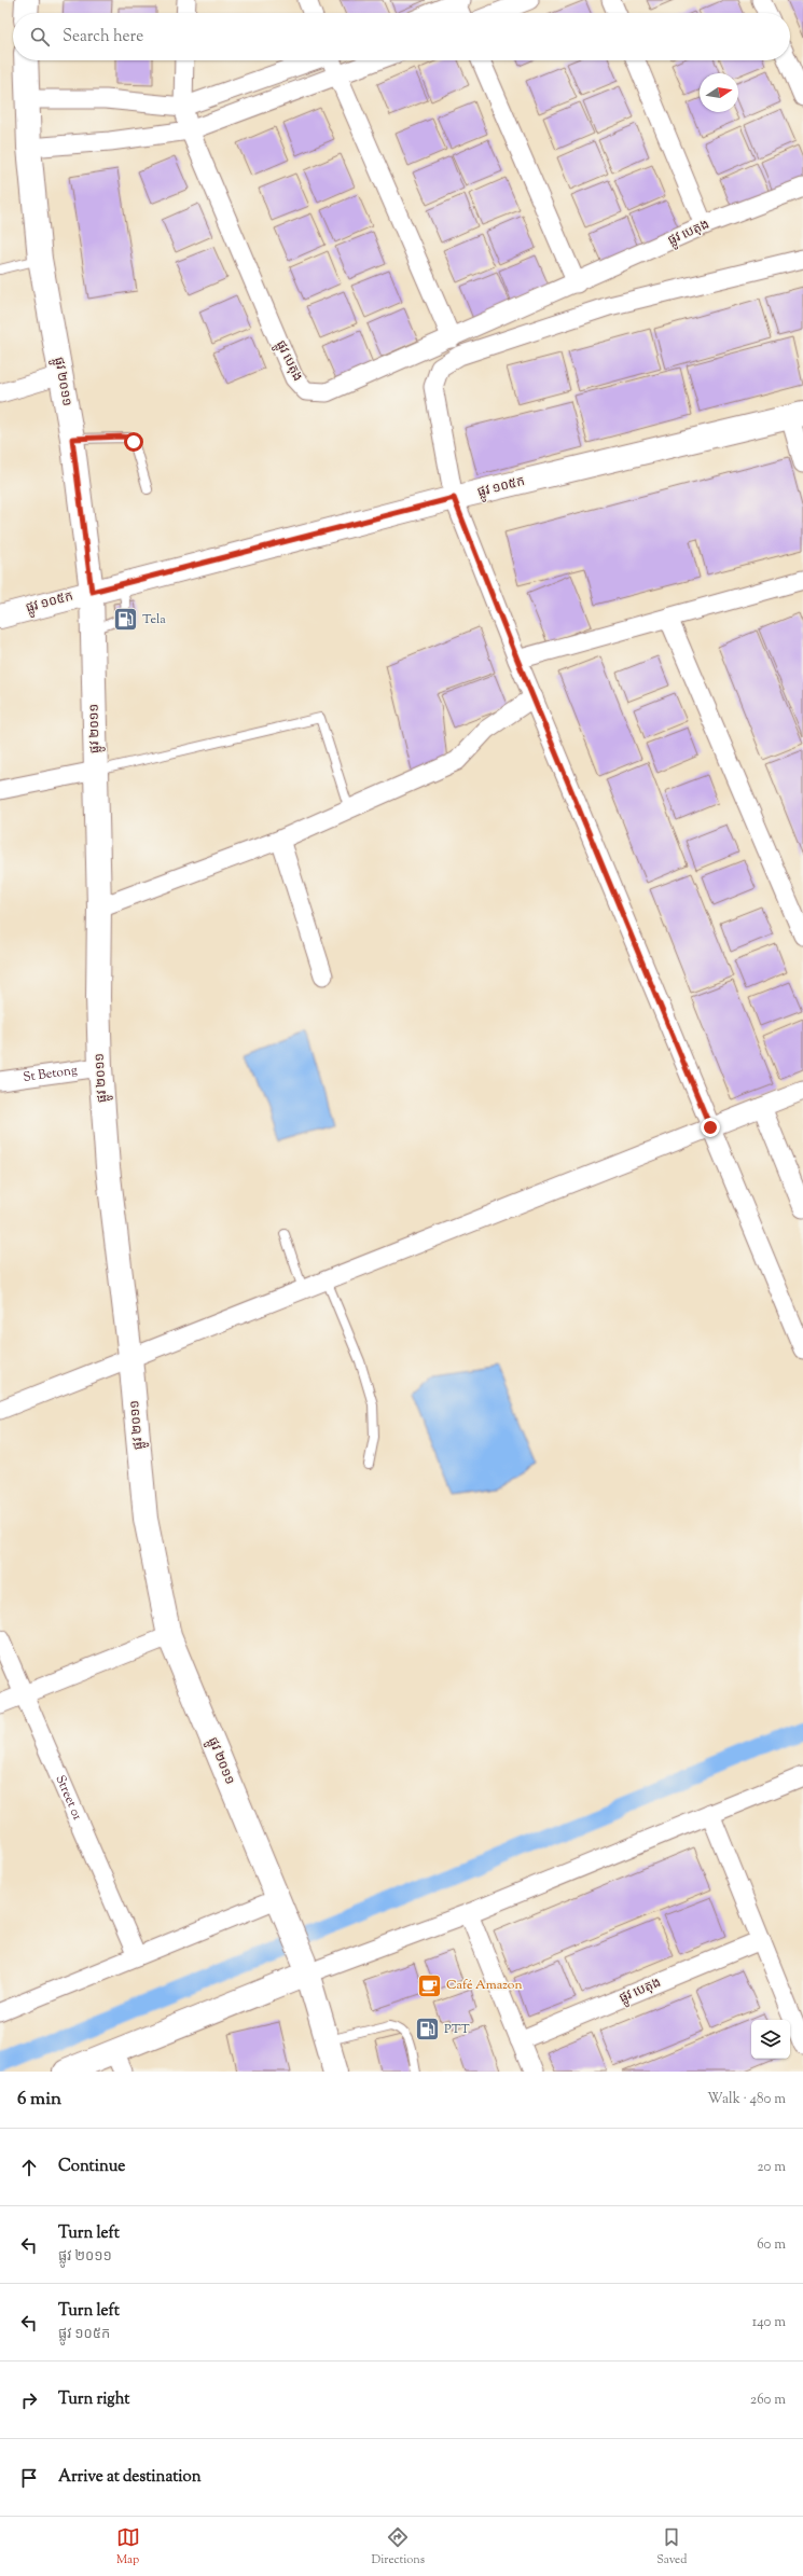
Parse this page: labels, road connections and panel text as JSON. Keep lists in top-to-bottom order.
{
  "streets": {
    "main road": ["ផ្លូវ ២០១១", "ផ្លូវ ១០៥ក"],
    "street": ["ផ្លូវ បេតុង", "St Betong", "Street 01"]
  },
  "crossings": [
    ["ផ្លូវ ២០១១", "ផ្លូវ ១០៥ក"],
    ["ផ្លូវ ២០១១", "St Betong"]
  ],
  "places": {
    "fuel station": ["Tela", "PTT"],
    "cafe": ["Café Amazon"]
  },
  "north": "right",
  "page": {
    "search": "Search here",
    "heading": ["6 min", "Walk · 480 m"],
    "list": [
      ["Continue", "20 m"],
      ["Turn left", "ផ្លូវ ២០១១", "60 m"],
      ["Turn left", "ផ្លូវ ១០៥ក", "140 m"],
      ["Turn right", "260 m"],
      "Arrive at destination"
    ],
    "nav": ["Map", "Directions", "Saved"]
  }
}
